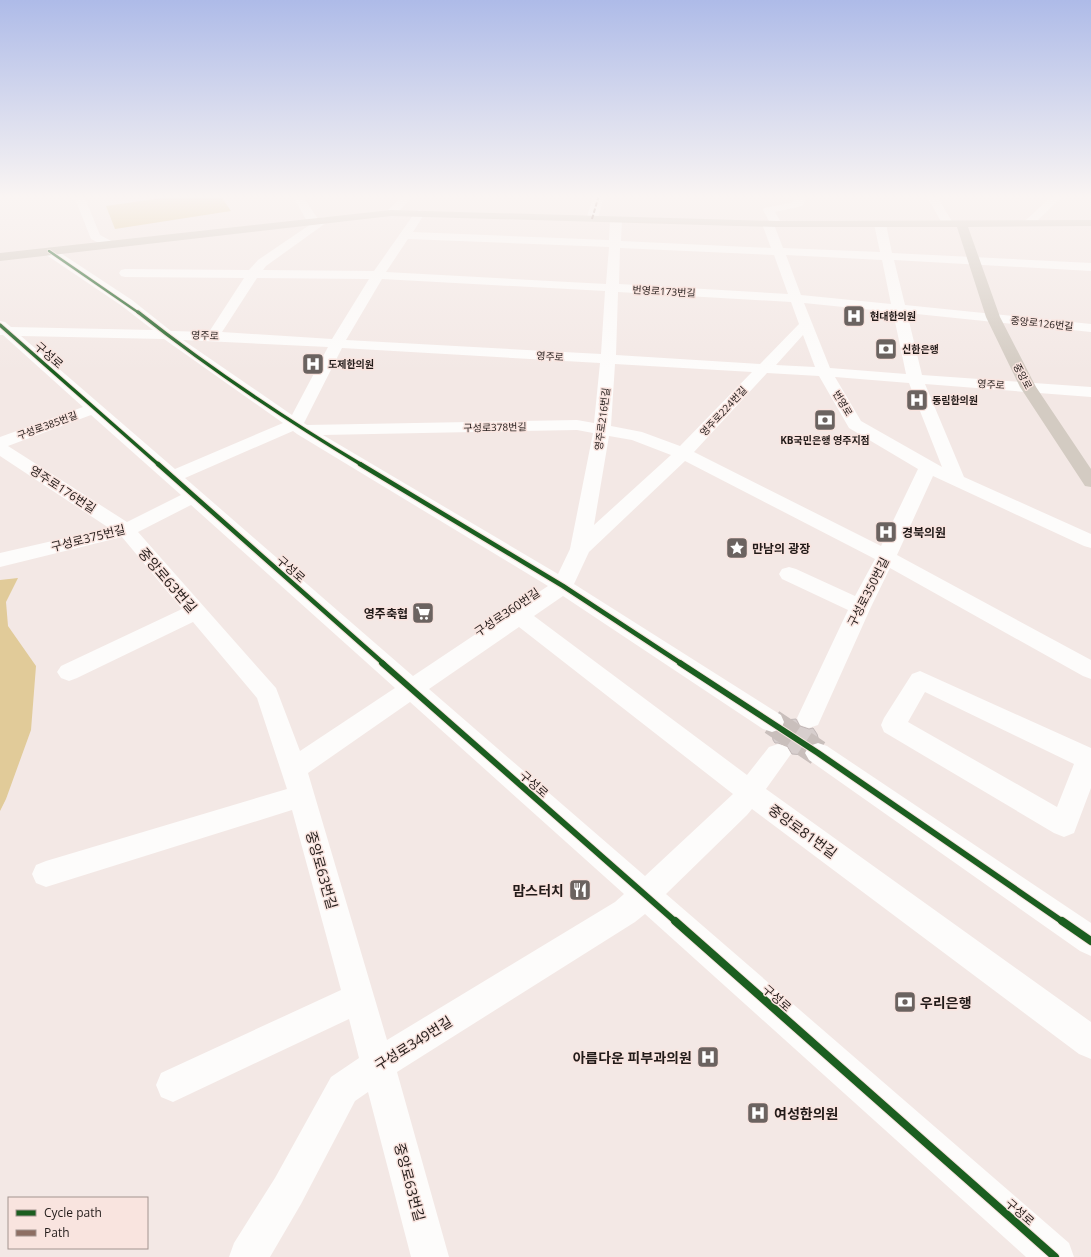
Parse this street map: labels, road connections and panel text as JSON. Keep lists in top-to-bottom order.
{
  "streets": {
    "main road": ["중앙로"],
    "street": [
      "번영로173번길",
      "중앙로126번길",
      "영주로",
      "구성로",
      "번영로",
      "영주로224번길",
      "영주로216번길",
      "구성로385번길",
      "구성로378번길",
      "영주로176번길",
      "구성로375번길",
      "중앙로63번길",
      "구성로350번길",
      "구성로360번길",
      "중앙로81번길",
      "구성로349번길"
    ]
  },
  "crossings": [
    ["번영로173번길", "번영로"],
    ["번영로173번길", "영주로216번길"],
    ["중앙로126번길", "중앙로"],
    ["영주로", "구성로"],
    ["영주로", "중앙로"],
    ["영주로", "번영로"],
    ["영주로", "영주로224번길"],
    ["영주로", "영주로216번길"],
    ["구성로", "구성로385번길"],
    ["구성로", "구성로378번길"],
    ["구성로", "구성로375번길"],
    ["구성로", "구성로360번길"],
    ["구성로", "구성로349번길"],
    ["번영로", "구성로350번길"],
    ["영주로224번길", "구성로378번길"],
    ["영주로216번길", "구성로378번길"],
    ["구성로378번길", "구성로350번길"],
    ["영주로176번길", "구성로375번길"],
    ["영주로176번길", "중앙로63번길"],
    ["구성로375번길", "중앙로63번길"],
    ["중앙로63번길", "구성로349번길"],
    ["구성로360번길", "중앙로81번길"]
  ],
  "places": {
    "hospital": [
      "현대한의원",
      "도제한의원",
      "동림한의원",
      "경북의원",
      "아름다운 피부과의원",
      "여성한의원"
    ],
    "bank": ["신한은행", "KB국민은행 영주지점", "우리은행"],
    "place": ["만남의 광장"],
    "supermarket": ["영주축협"],
    "restaurant": ["맘스터치"]
  },
  "legend": ["Cycle path", "Path"]
}
